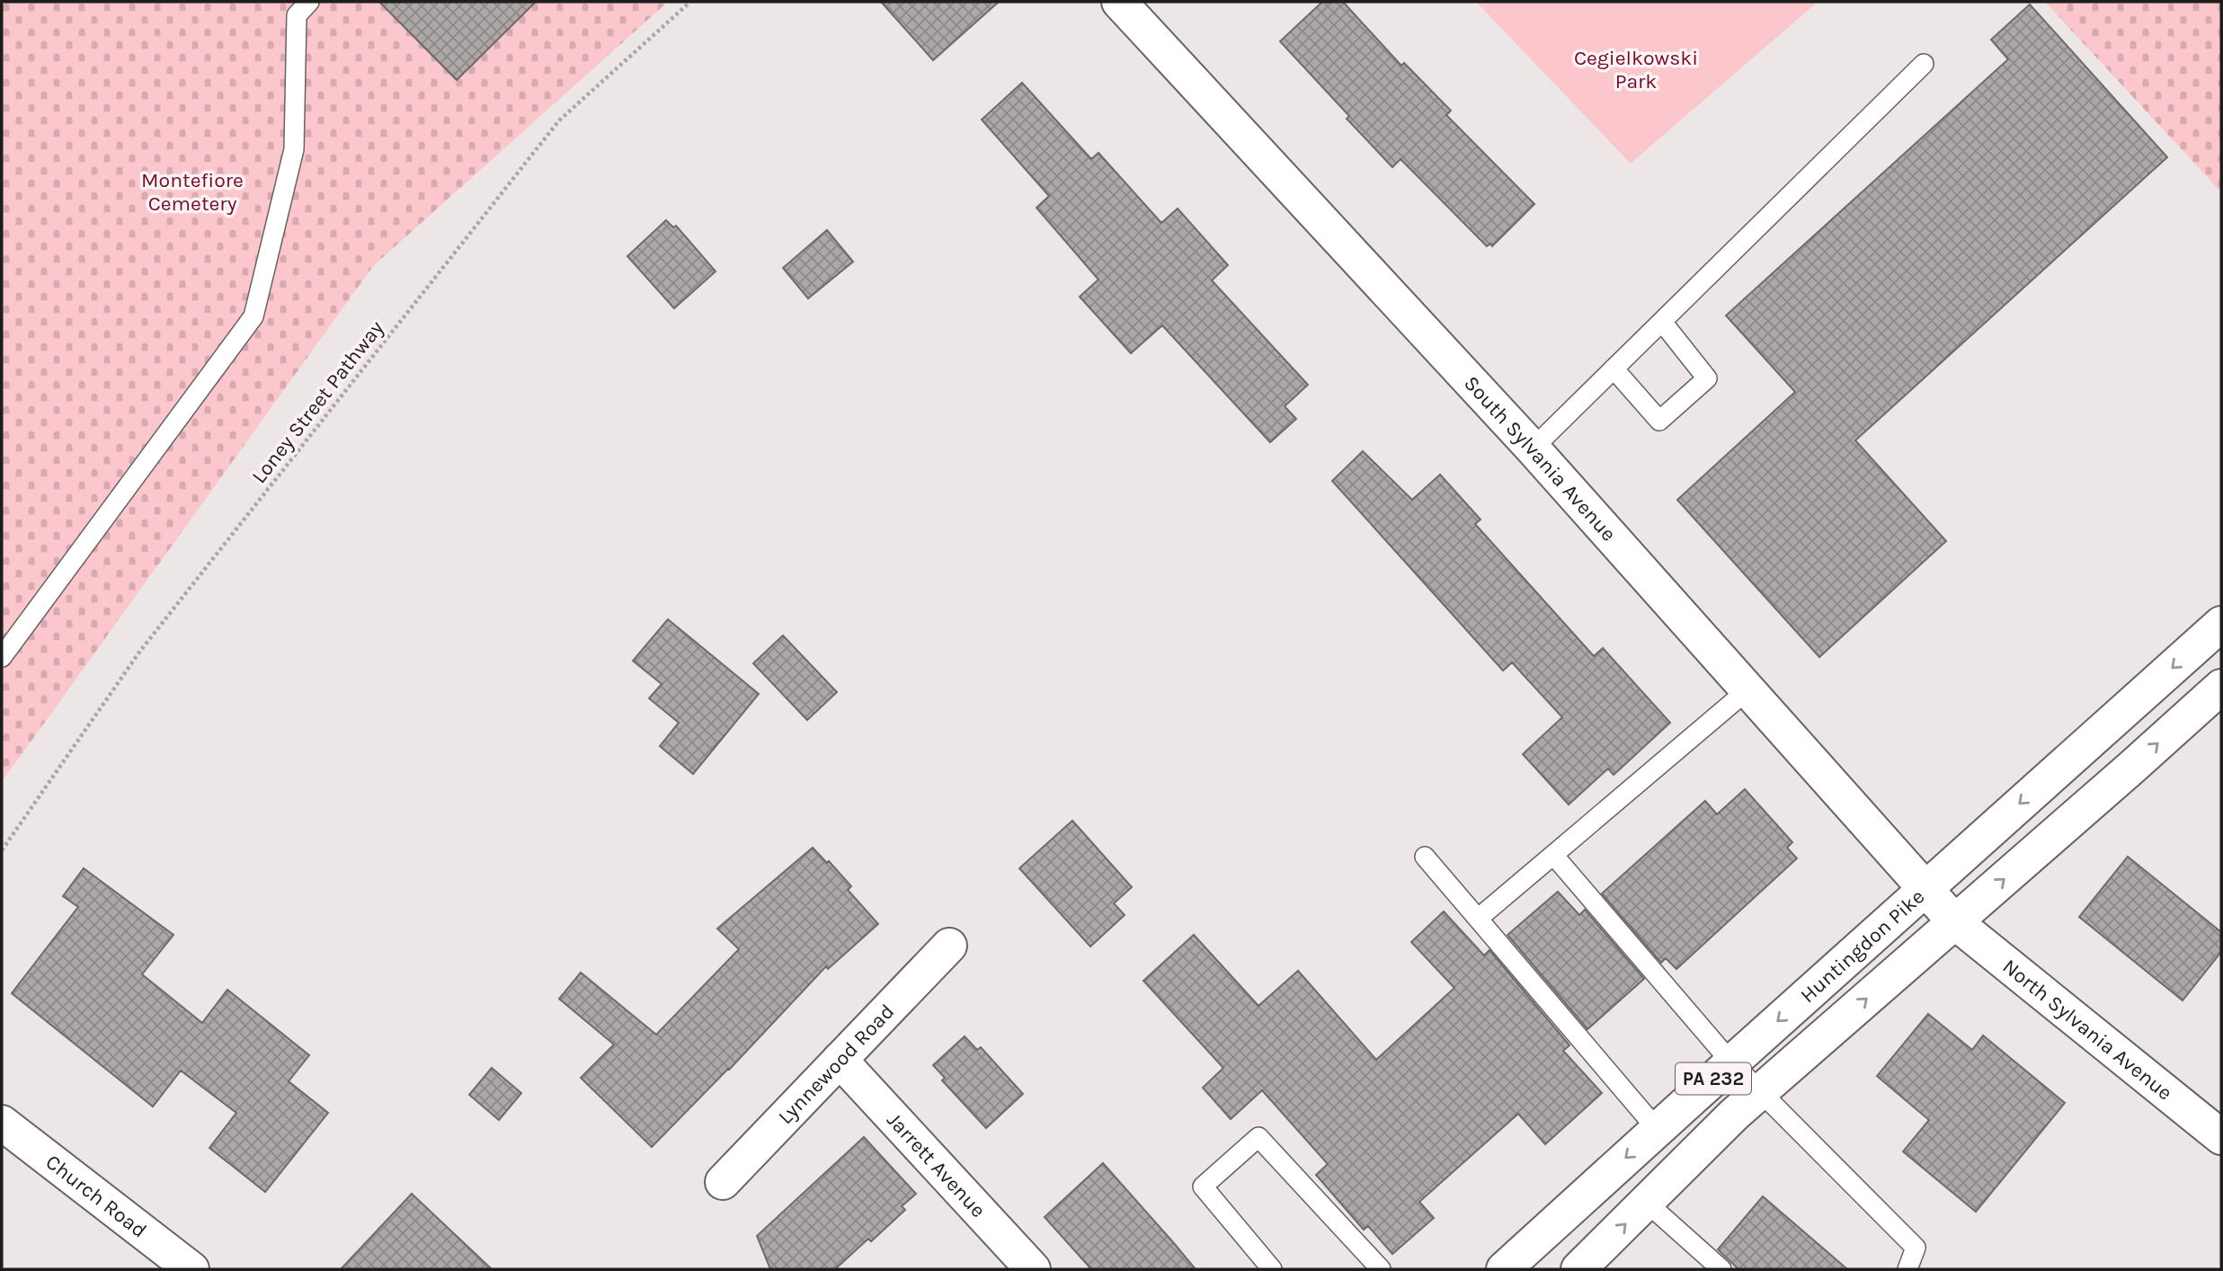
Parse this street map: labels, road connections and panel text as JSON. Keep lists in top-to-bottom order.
{
  "streets": {
    "street": [
      "South Sylvania Avenue",
      "Huntingdon Pike",
      "North Sylvania Avenue",
      "Lynnewood Road",
      "PA 232",
      "Jarrett Avenue",
      "Church Road"
    ],
    "path": ["Loney Street Pathway"]
  },
  "crossings": [
    ["South Sylvania Avenue", "Huntingdon Pike"],
    ["South Sylvania Avenue", "North Sylvania Avenue"],
    ["Huntingdon Pike", "North Sylvania Avenue"],
    ["Lynnewood Road", "Jarrett Avenue"]
  ],
  "parks": ["Cegielkowski Park", "Montefiore Cemetery"]
}
